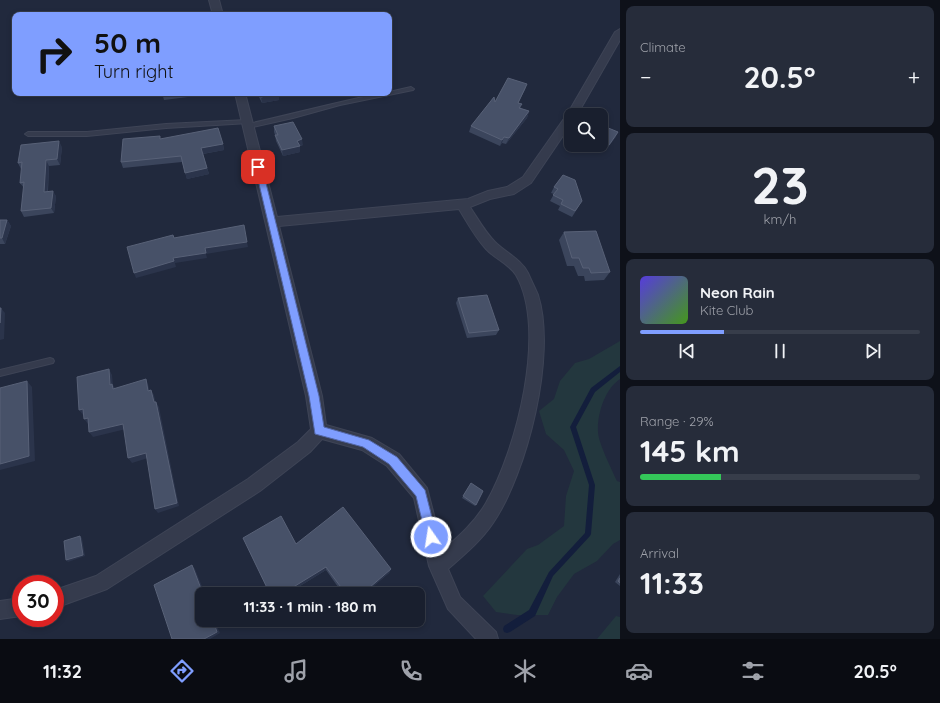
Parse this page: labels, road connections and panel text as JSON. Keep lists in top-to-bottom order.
{
  "page": {
    "tile": [
      "Climate",
      ["23", "km/h"],
      ["Range · 29%", "145 km"],
      ["Arrival", "11:33"]
    ],
    "turn": ["50 m", "Turn right"],
    "heat": ["−", "20.5°", "+"],
    "song": ["Neon Rain", "Kite Club"],
    "limit": "30",
    "trip": "11:33 · 1 min · 180 m",
    "tabs": ["11:32", "20.5°"]
  }
}
